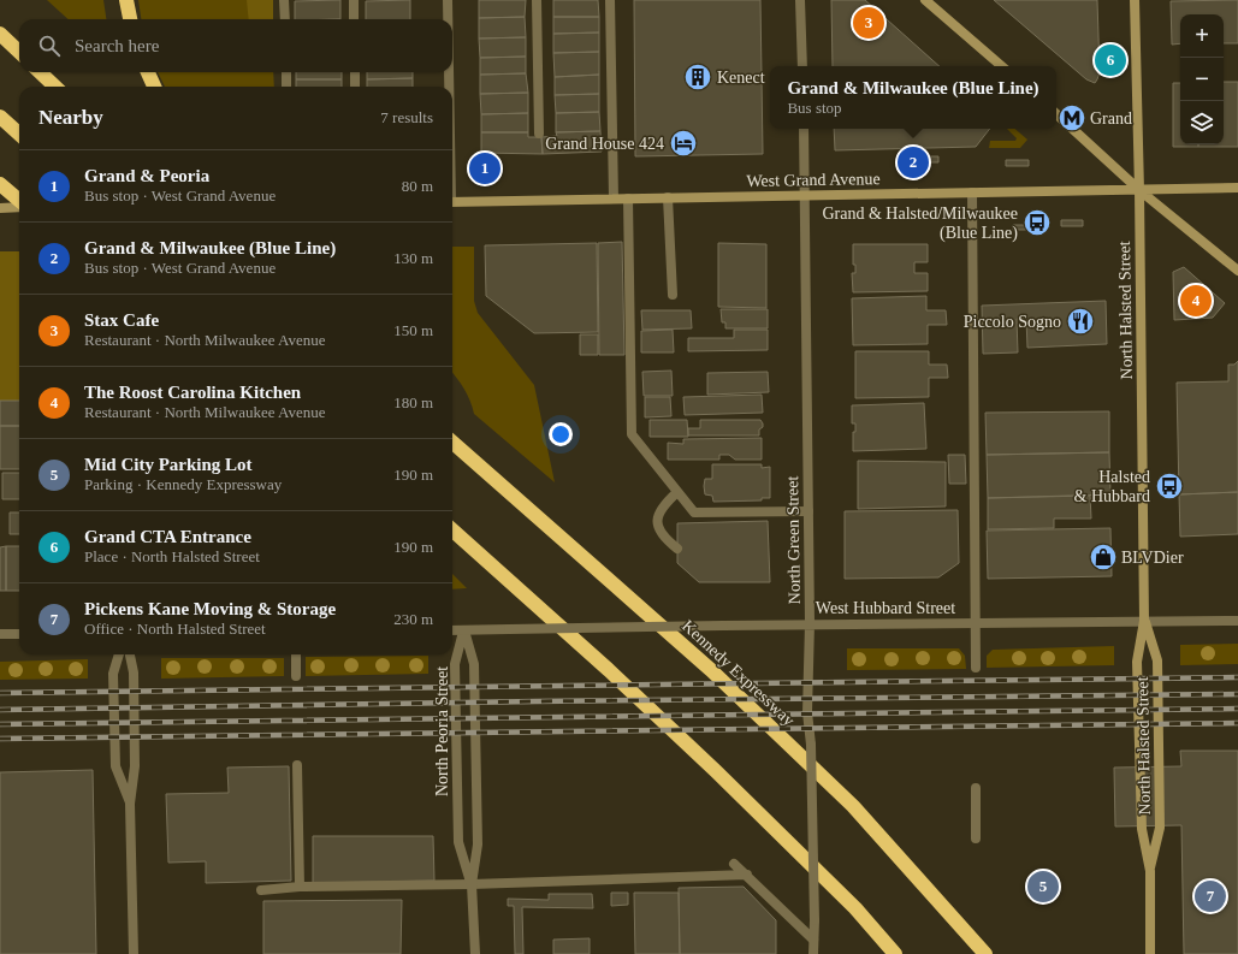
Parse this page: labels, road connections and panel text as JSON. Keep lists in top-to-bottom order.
{
  "streets": {
    "highway": ["Kennedy Expressway"],
    "main road": ["West Grand Avenue", "North Halsted Street"],
    "street": ["North Green Street", "West Hubbard Street", "North Peoria Street"]
  },
  "crossings": [
    ["West Grand Avenue", "North Halsted Street"],
    ["West Grand Avenue", "North Green Street"],
    ["North Halsted Street", "West Hubbard Street"],
    ["North Green Street", "West Hubbard Street"],
    ["West Hubbard Street", "North Peoria Street"]
  ],
  "places": {
    "building": ["Kenect"],
    "metro station": ["Grand"],
    "hotel": ["Grand House 424"],
    "bus stop": ["Grand & Halsted/Milwaukee (Blue Line)", "Halsted & Hubbard"],
    "restaurant": ["Piccolo Sogno"],
    "shop": ["BLVDier"]
  },
  "page": {
    "pins": [
      "3",
      "6",
      "2",
      "1",
      "4",
      "5",
      "7"
    ],
    "map_buttons": ["+", "−"],
    "search": "Search here",
    "popup": ["Grand & Milwaukee (Blue Line)", "Bus stop"],
    "heading": ["Nearby", "7 results"],
    "list": [
      {
        "mark": "1",
        "name": "Grand & Peoria",
        "note": "Bus stop · West Grand Avenue",
        "value": "80 m"
      },
      {
        "mark": "2",
        "name": "Grand & Milwaukee (Blue Line)",
        "note": "Bus stop · West Grand Avenue",
        "value": "130 m"
      },
      {
        "mark": "3",
        "name": "Stax Cafe",
        "note": "Restaurant · North Milwaukee Avenue",
        "value": "150 m"
      },
      {
        "mark": "4",
        "name": "The Roost Carolina Kitchen",
        "note": "Restaurant · North Milwaukee Avenue",
        "value": "180 m"
      },
      {
        "mark": "5",
        "name": "Mid City Parking Lot",
        "note": "Parking · Kennedy Expressway",
        "value": "190 m"
      },
      {
        "mark": "6",
        "name": "Grand CTA Entrance",
        "note": "Place · North Halsted Street",
        "value": "190 m"
      },
      {
        "mark": "7",
        "name": "Pickens Kane Moving & Storage",
        "note": "Office · North Halsted Street",
        "value": "230 m"
      }
    ]
  }
}
